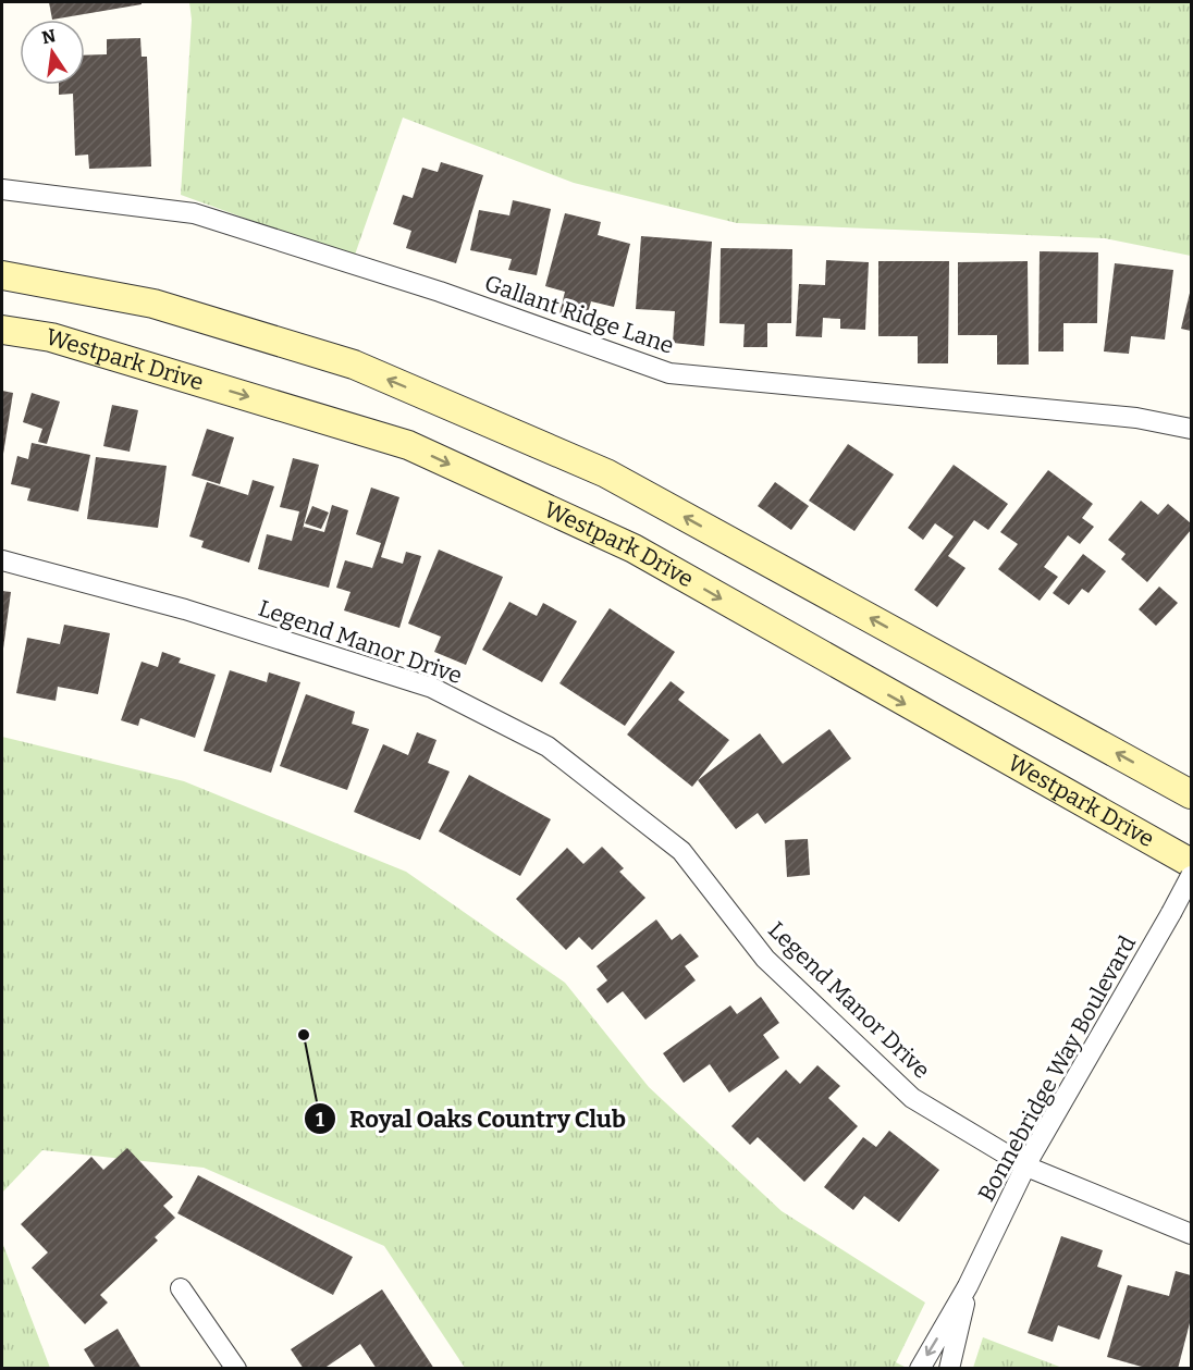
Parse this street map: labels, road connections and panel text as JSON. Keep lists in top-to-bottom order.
{
  "streets": {
    "main road": ["Westpark Drive"],
    "street": ["Gallant Ridge Lane", "Legend Manor Drive", "Bonnebridge Way Boulevard"]
  },
  "crossings": [
    ["Legend Manor Drive", "Bonnebridge Way Boulevard"]
  ],
  "places": ["Royal Oaks Country Club"],
  "north": "top"
}
